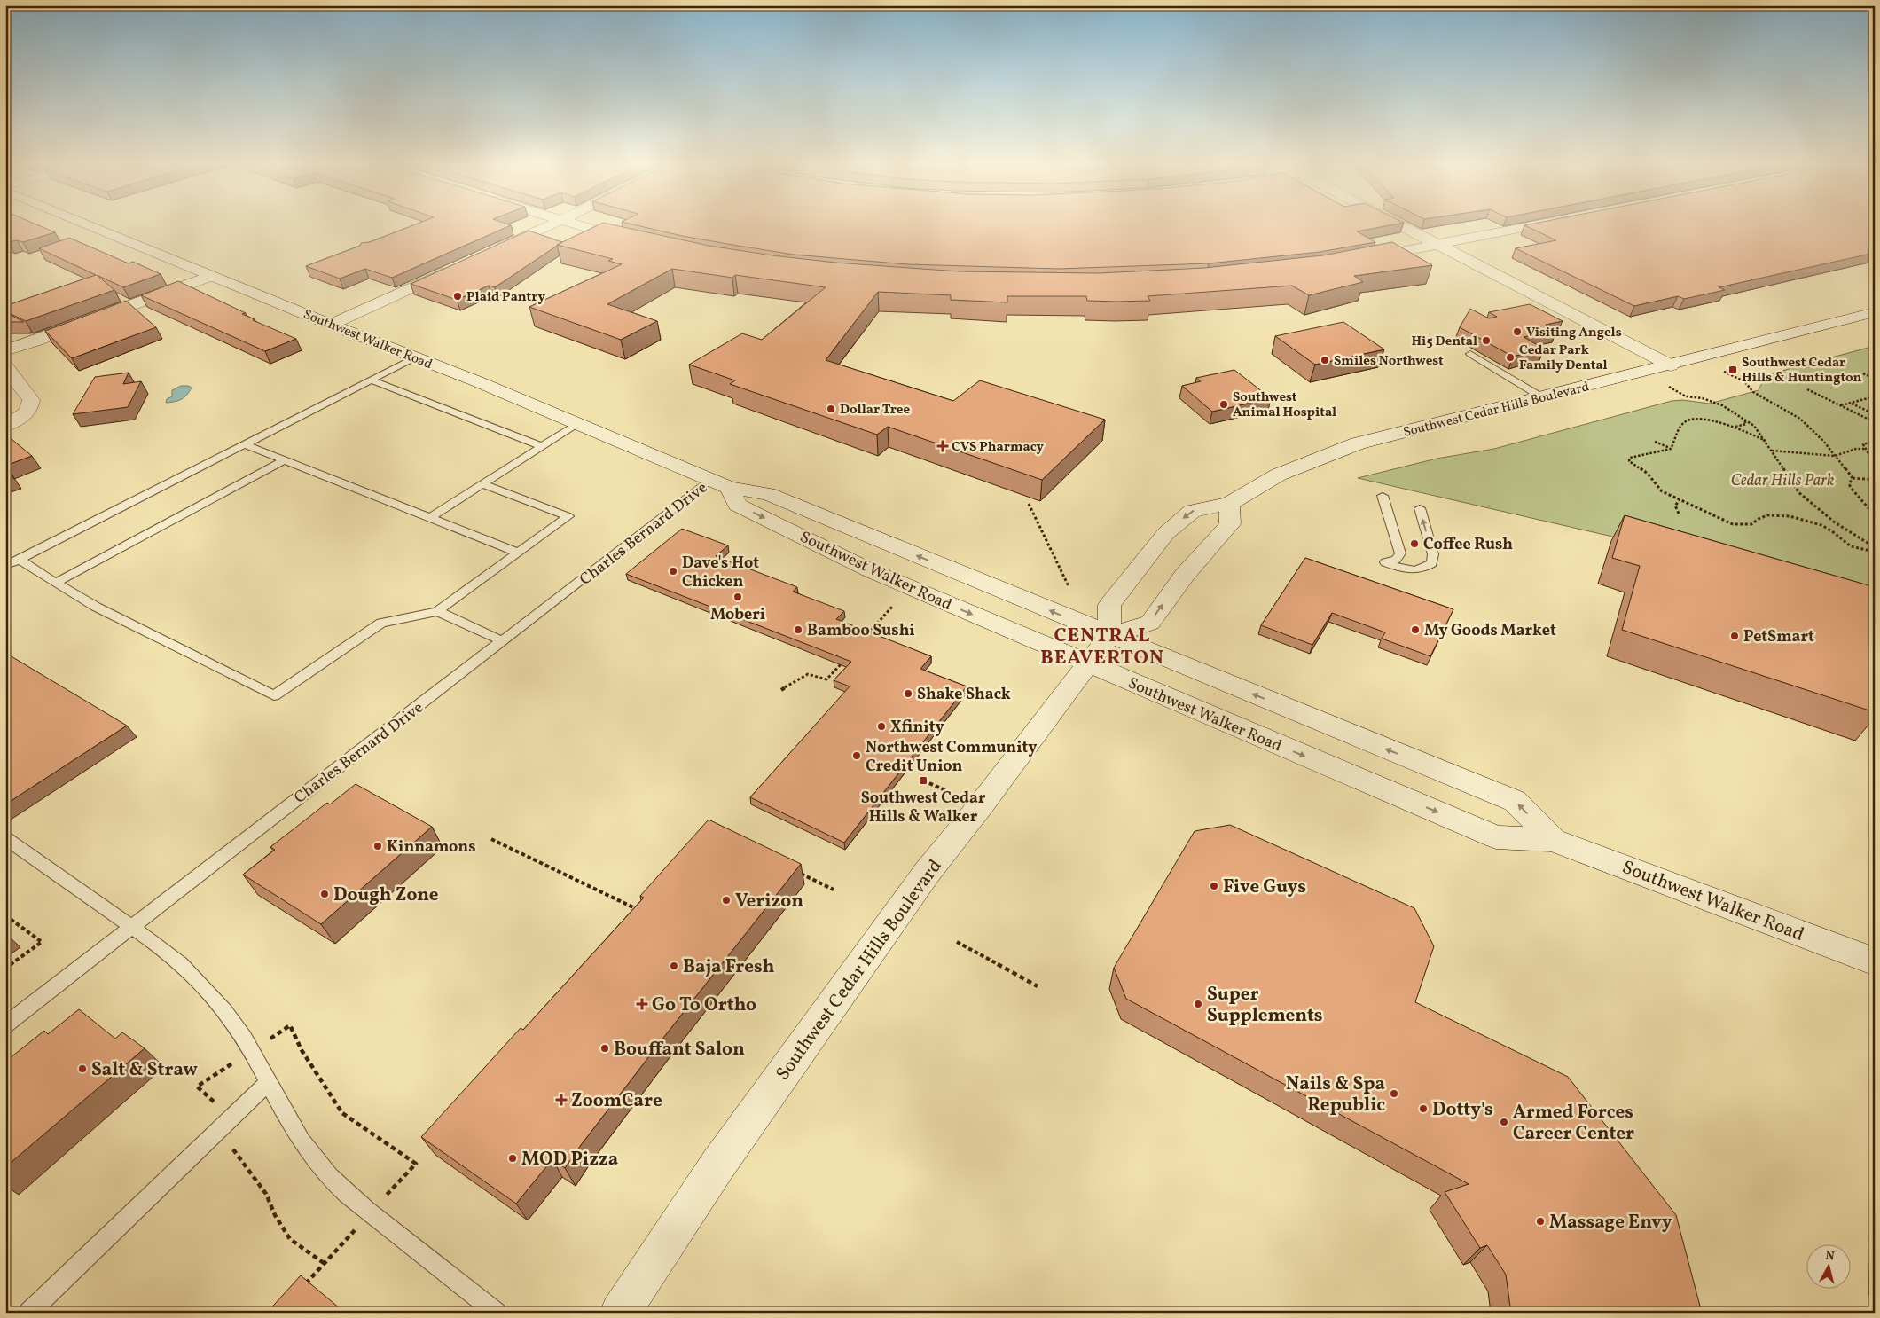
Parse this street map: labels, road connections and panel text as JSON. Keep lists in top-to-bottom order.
{
  "streets": {
    "main road": ["Southwest Walker Road", "Southwest Cedar Hills Boulevard"],
    "lane": ["Charles Bernard Drive"]
  },
  "crossings": [
    ["Southwest Walker Road", "Southwest Cedar Hills Boulevard"],
    ["Southwest Walker Road", "Charles Bernard Drive"]
  ],
  "districts": ["CENTRAL BEAVERTON"],
  "parks": ["Cedar Hills Park"],
  "places": {
    "other": [
      "Plaid Pantry",
      "Visiting Angels",
      "Hi5 Dental",
      "Cedar Park Family Dental",
      "Smiles Northwest",
      "Southwest Animal Hospital",
      "Dollar Tree",
      "Coffee Rush",
      "Dave's Hot Chicken",
      "Moberi",
      "Bamboo Sushi",
      "My Goods Market",
      "PetSmart",
      "Shake Shack",
      "Xfinity",
      "Northwest Community Credit Union",
      "Kinnamons",
      "Five Guys",
      "Dough Zone",
      "Verizon",
      "Baja Fresh",
      "Super Supplements",
      "Bouffant Salon",
      "Salt & Straw",
      "Nails & Spa Republic",
      "Dotty's",
      "Armed Forces Career Center",
      "MOD Pizza",
      "Massage Envy"
    ],
    "transit": ["Southwest Cedar Hills & Huntington", "Southwest Cedar Hills & Walker"],
    "health": ["CVS Pharmacy", "Go To Ortho", "ZoomCare"]
  },
  "north": "top"
}
